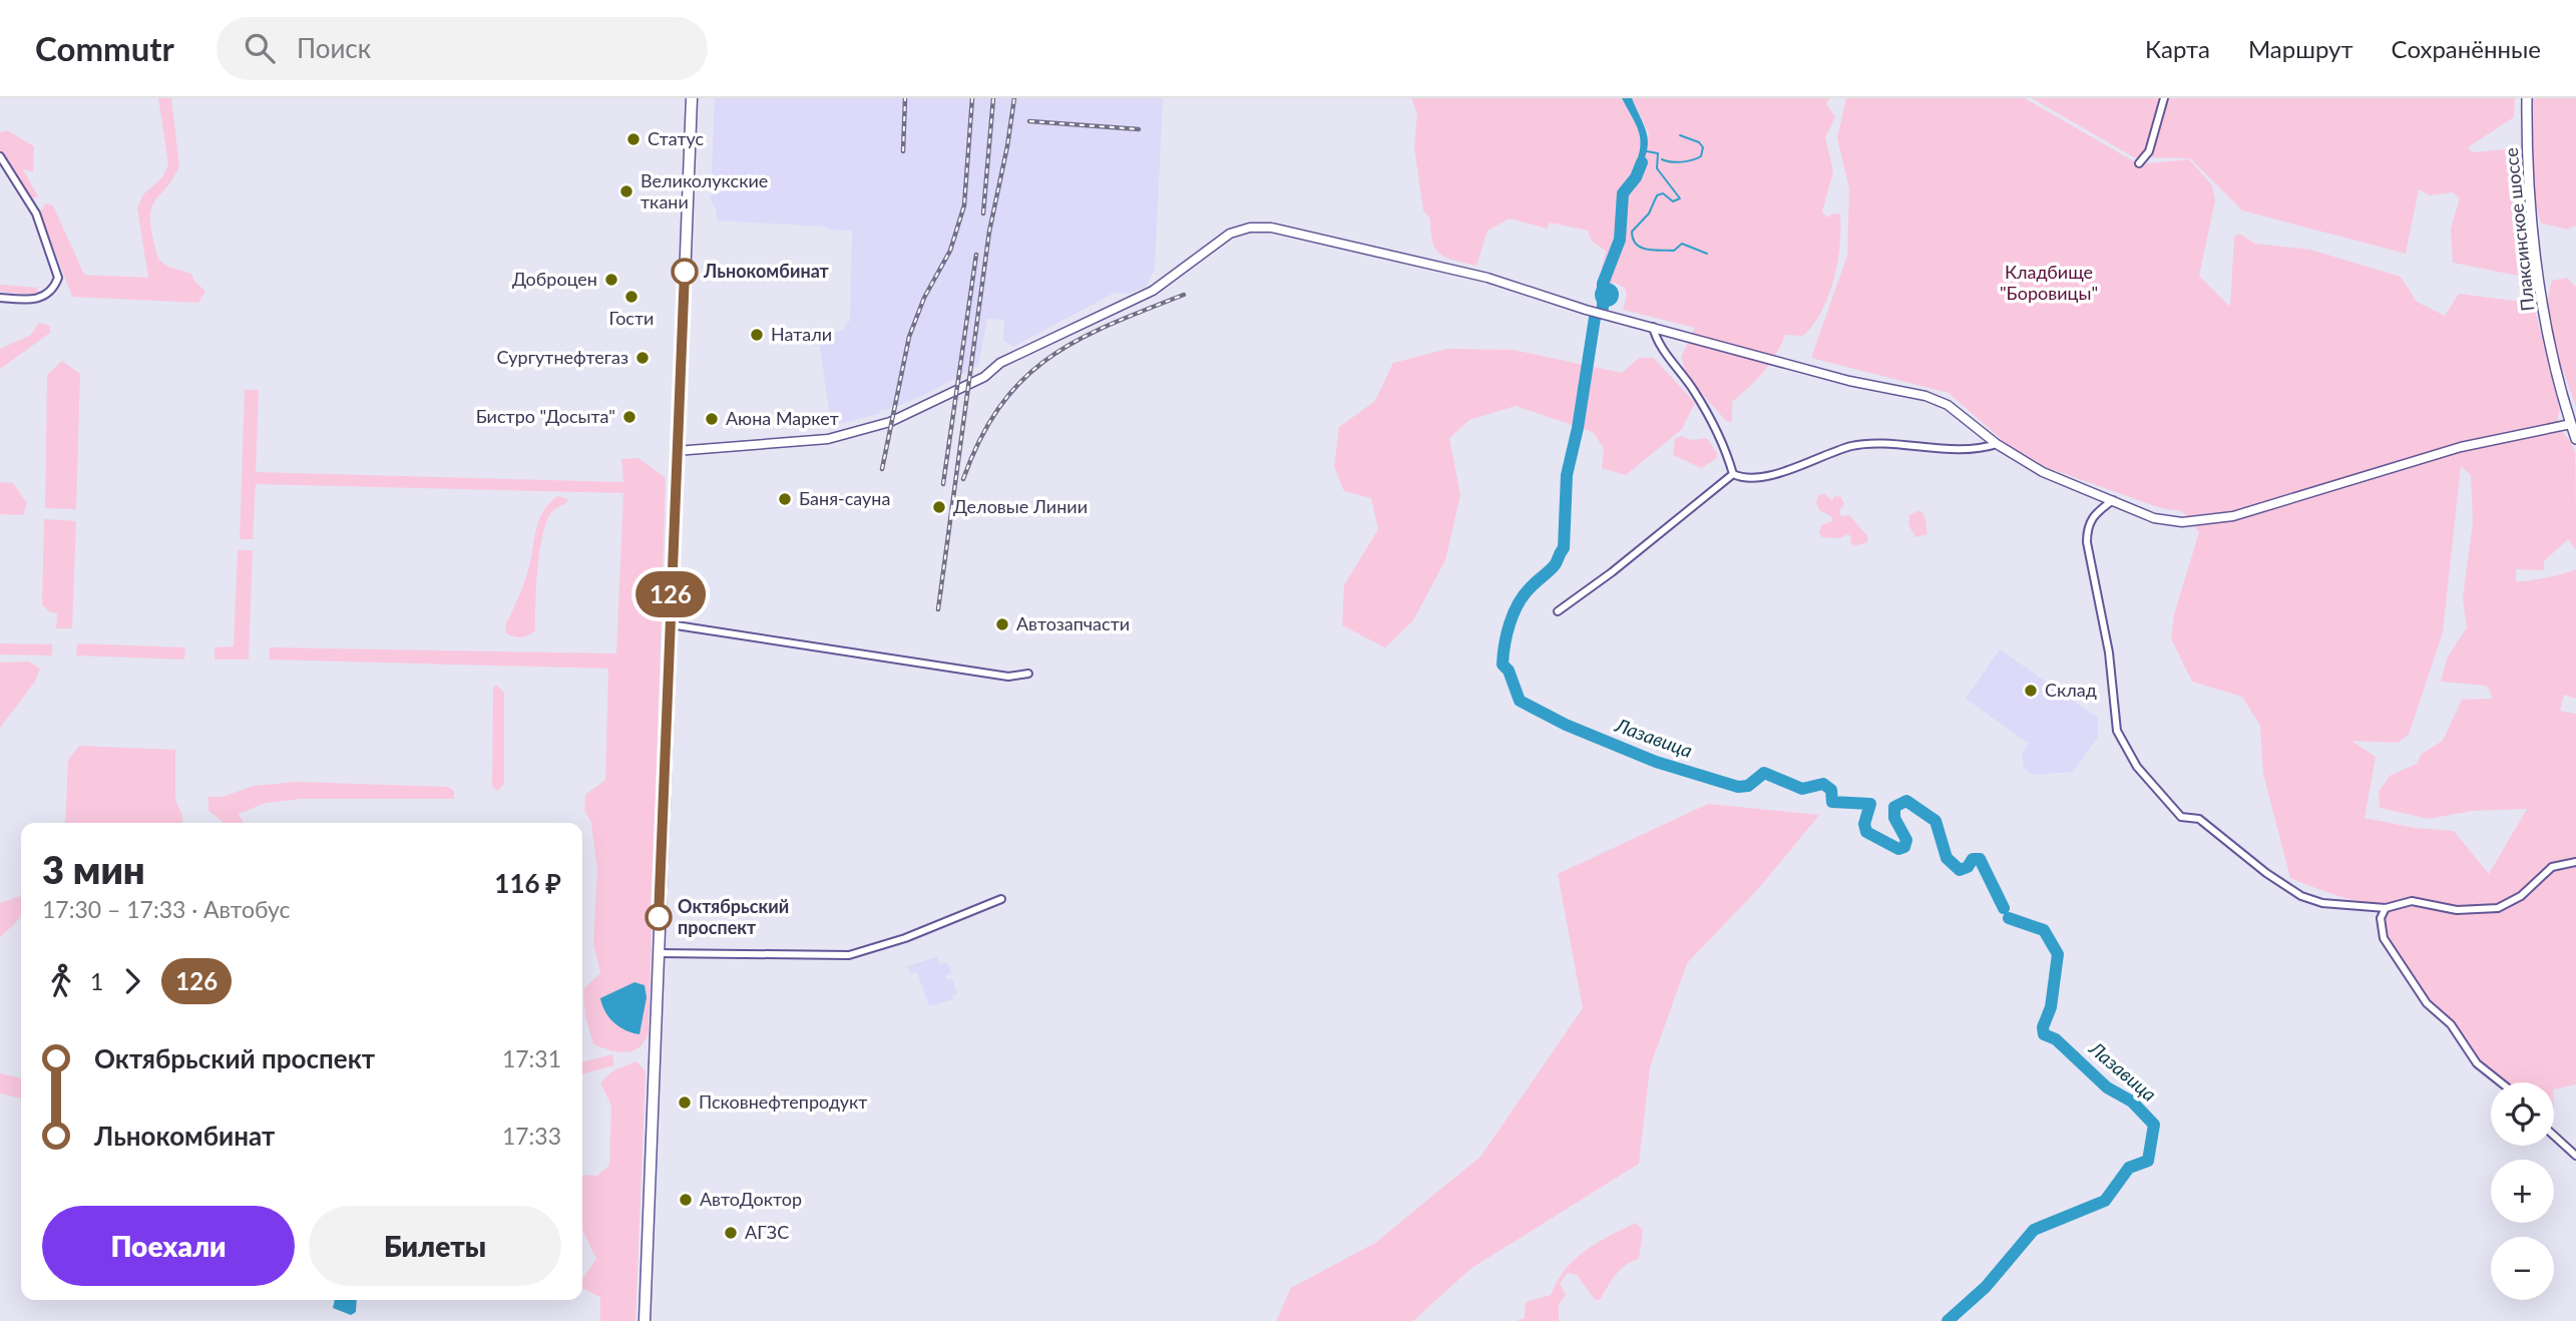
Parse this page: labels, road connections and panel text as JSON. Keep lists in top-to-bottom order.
{
  "streets": {
    "main road": ["Плаксинское шоссе"]
  },
  "water": ["Лазавица"],
  "parks": ["Кладбище \"Боровицы\""],
  "places": [
    "Статус",
    "Великолукские ткани",
    "Льнокомбинат",
    "Доброцен",
    "Гости",
    "Натали",
    "Сургутнефтегаз",
    "Бистро \"Досыта\"",
    "Аюна Маркет",
    "Баня-сауна",
    "Деловые Линии",
    "Автозапчасти",
    "Склад",
    "Октябрьский проспект",
    "Псковнефтепродукт",
    "АвтоДоктор",
    "АГЗС"
  ],
  "lines": ["bus line 126"],
  "page": {
    "header": "Commutr",
    "search": "Поиск",
    "nav": ["Карта", "Маршрут", "Сохранённые"],
    "on_map": "126",
    "heading": ["3 мин", "17:30 – 17:33 · Автобус", "116 ₽"],
    "legs": ["1", "126"],
    "list": [
      {
        "name": "Октябрьский проспект",
        "value": "17:31"
      },
      {
        "name": "Льнокомбинат",
        "value": "17:33"
      }
    ],
    "map_buttons": ["+", "−"],
    "buttons": ["Поехали", "Билеты"]
  }
}
